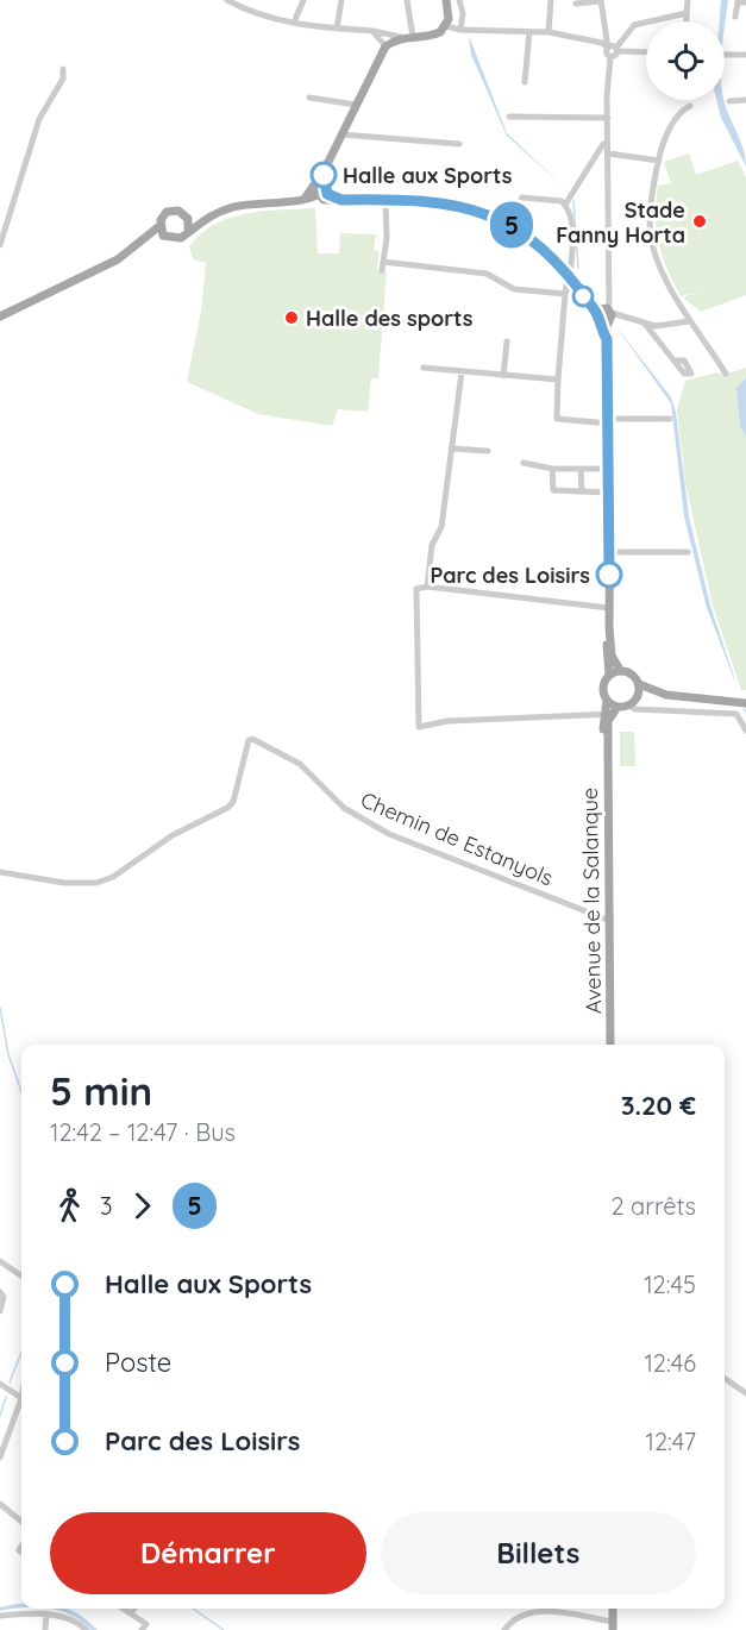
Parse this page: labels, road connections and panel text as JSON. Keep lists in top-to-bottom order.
{
  "streets": {
    "main road": ["Avenue de la Salanque"],
    "street": ["Chemin de Estanyols"]
  },
  "crossings": [
    ["Chemin de Estanyols", "Avenue de la Salanque"]
  ],
  "places": [
    "Halle aux Sports",
    "Stade Fanny Horta",
    "Halle des sports",
    "Parc des Loisirs"
  ],
  "lines": ["bus line 5"],
  "page": {
    "on_map": "5",
    "heading": ["5 min", "12:42 – 12:47 · Bus", "3.20 €"],
    "legs": ["3", "5", "2 arrêts"],
    "list": [
      {
        "name": "Halle aux Sports",
        "value": "12:45"
      },
      {
        "name": "Poste",
        "value": "12:46"
      },
      {
        "name": "Parc des Loisirs",
        "value": "12:47"
      }
    ],
    "buttons": ["Démarrer", "Billets"]
  }
}
